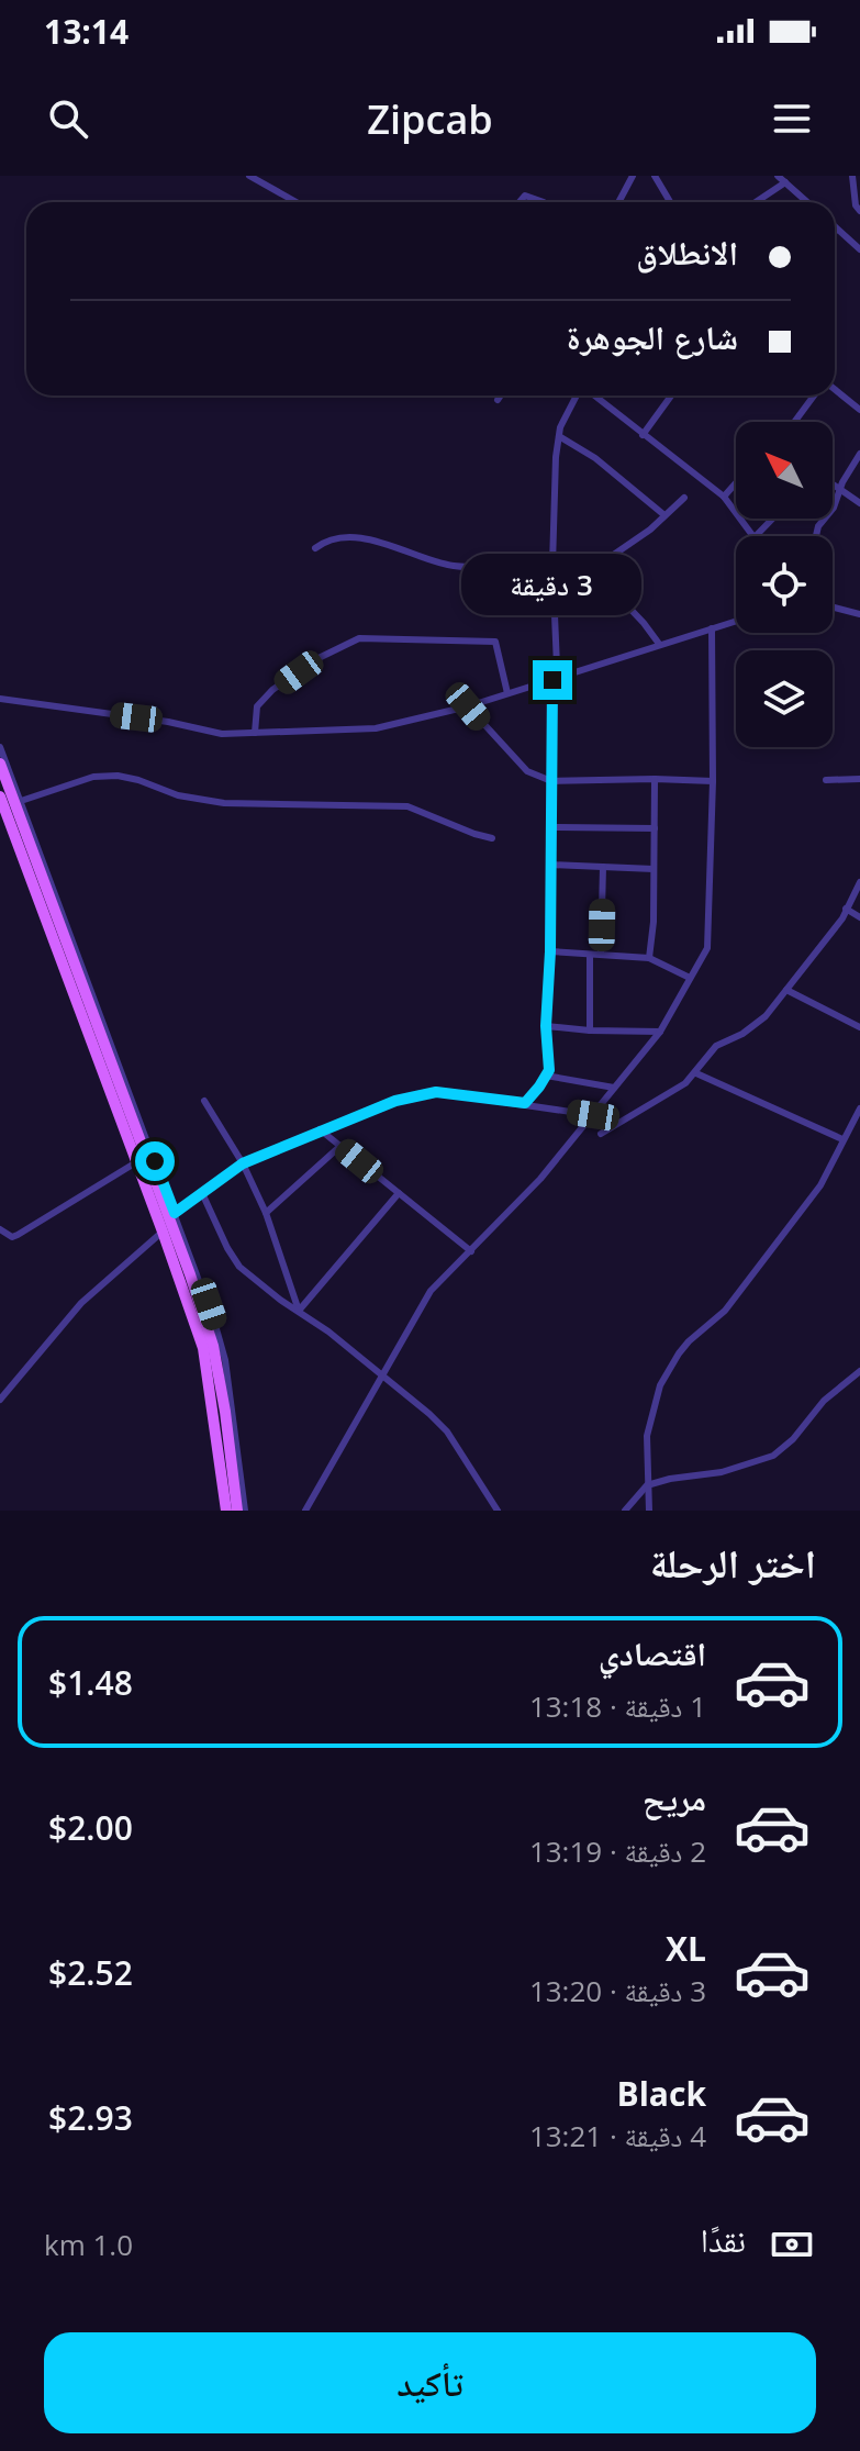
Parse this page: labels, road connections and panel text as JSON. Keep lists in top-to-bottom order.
{
  "north": "top left",
  "page": {
    "status": "13:14",
    "header": "Zipcab",
    "banner": ["الانطلاق", "شارع الجوهرة"],
    "bubble": "3 دقيقة",
    "heading": "اختر الرحلة",
    "list": [
      {
        "name": "اقتصادي",
        "note": "1 دقيقة · 13:18",
        "value": "$1.48"
      },
      {
        "name": "مريح",
        "note": "2 دقيقة · 13:19",
        "value": "$2.00"
      },
      {
        "name": "XL",
        "note": "3 دقيقة · 13:20",
        "value": "$2.52"
      },
      {
        "name": "Black",
        "note": "4 دقيقة · 13:21",
        "value": "$2.93"
      }
    ],
    "pay": ["نقدًا", "1.0 km"],
    "buttons": "تأكيد"
  }
}
